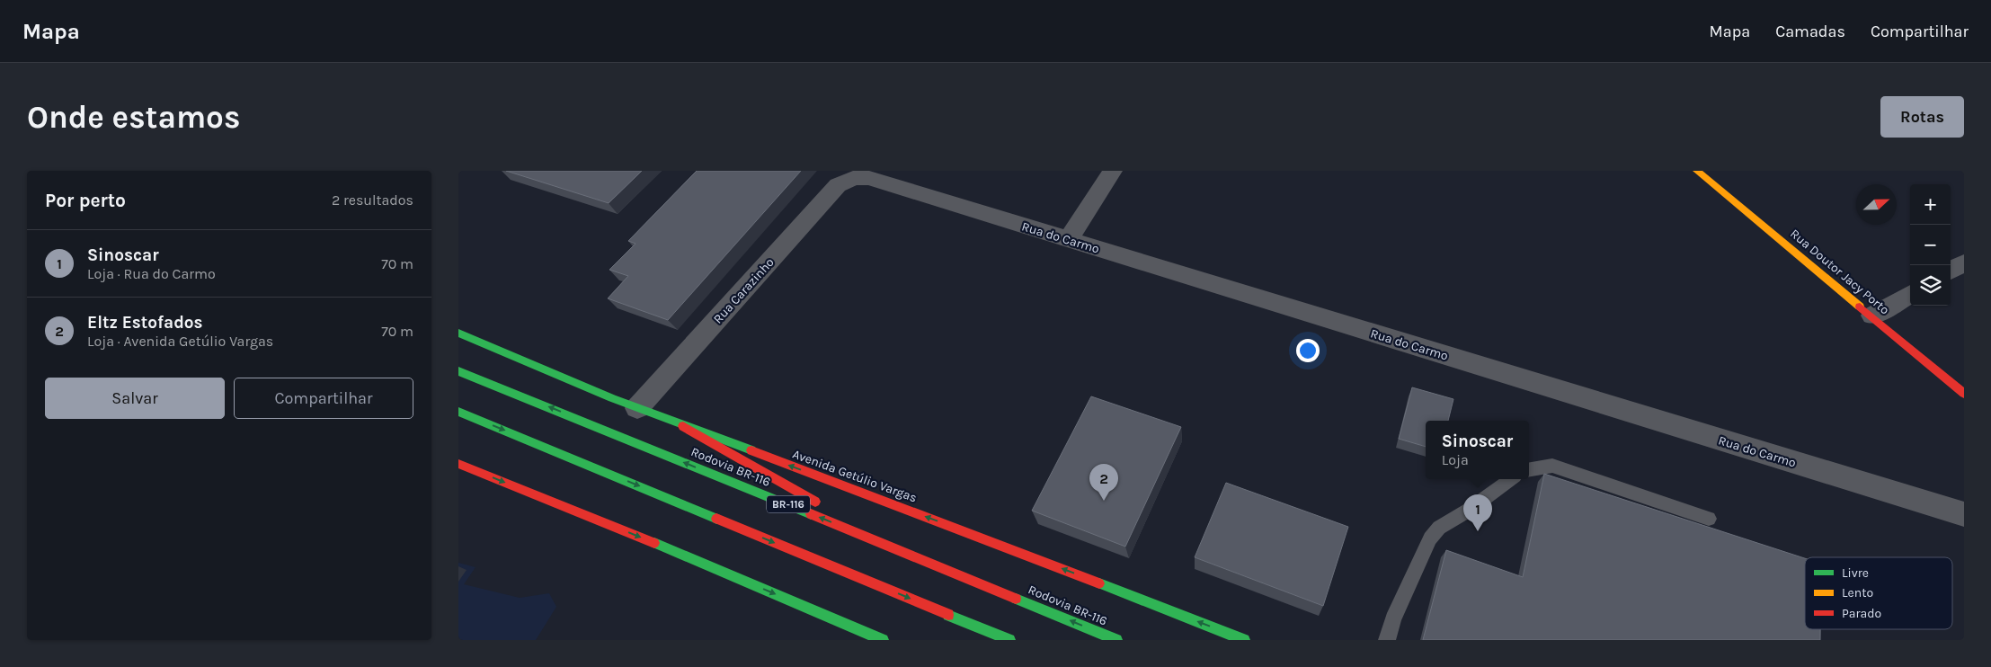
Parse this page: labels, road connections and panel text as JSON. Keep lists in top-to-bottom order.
{
  "streets": {
    "main road": [
      "Rua Doutor Jacy Porto",
      "Rodovia BR-116",
      "Avenida Getúlio Vargas",
      "BR-116"
    ],
    "street": ["Rua do Carmo", "Rua Carazinho"]
  },
  "crossings": [
    ["Rua do Carmo", "Rua Carazinho"],
    ["Rua Carazinho", "Avenida Getúlio Vargas"],
    ["Rodovia BR-116", "BR-116"],
    ["Avenida Getúlio Vargas", "BR-116"]
  ],
  "legend": ["Livre", "Lento", "Parado"],
  "north": "right",
  "page": {
    "header": "Mapa",
    "nav": ["Mapa", "Camadas", "Compartilhar"],
    "buttons": [
      "Rotas",
      ["Salvar", "Compartilhar"]
    ],
    "title": "Onde estamos",
    "heading": ["Por perto", "2 resultados"],
    "map_buttons": ["+", "−"],
    "list": [
      {
        "mark": "1",
        "name": "Sinoscar",
        "note": "Loja · Rua do Carmo",
        "value": "70 m"
      },
      {
        "mark": "2",
        "name": "Eltz Estofados",
        "note": "Loja · Avenida Getúlio Vargas",
        "value": "70 m"
      }
    ],
    "popup": ["Sinoscar", "Loja"],
    "pins": ["2", "1"]
  }
}
